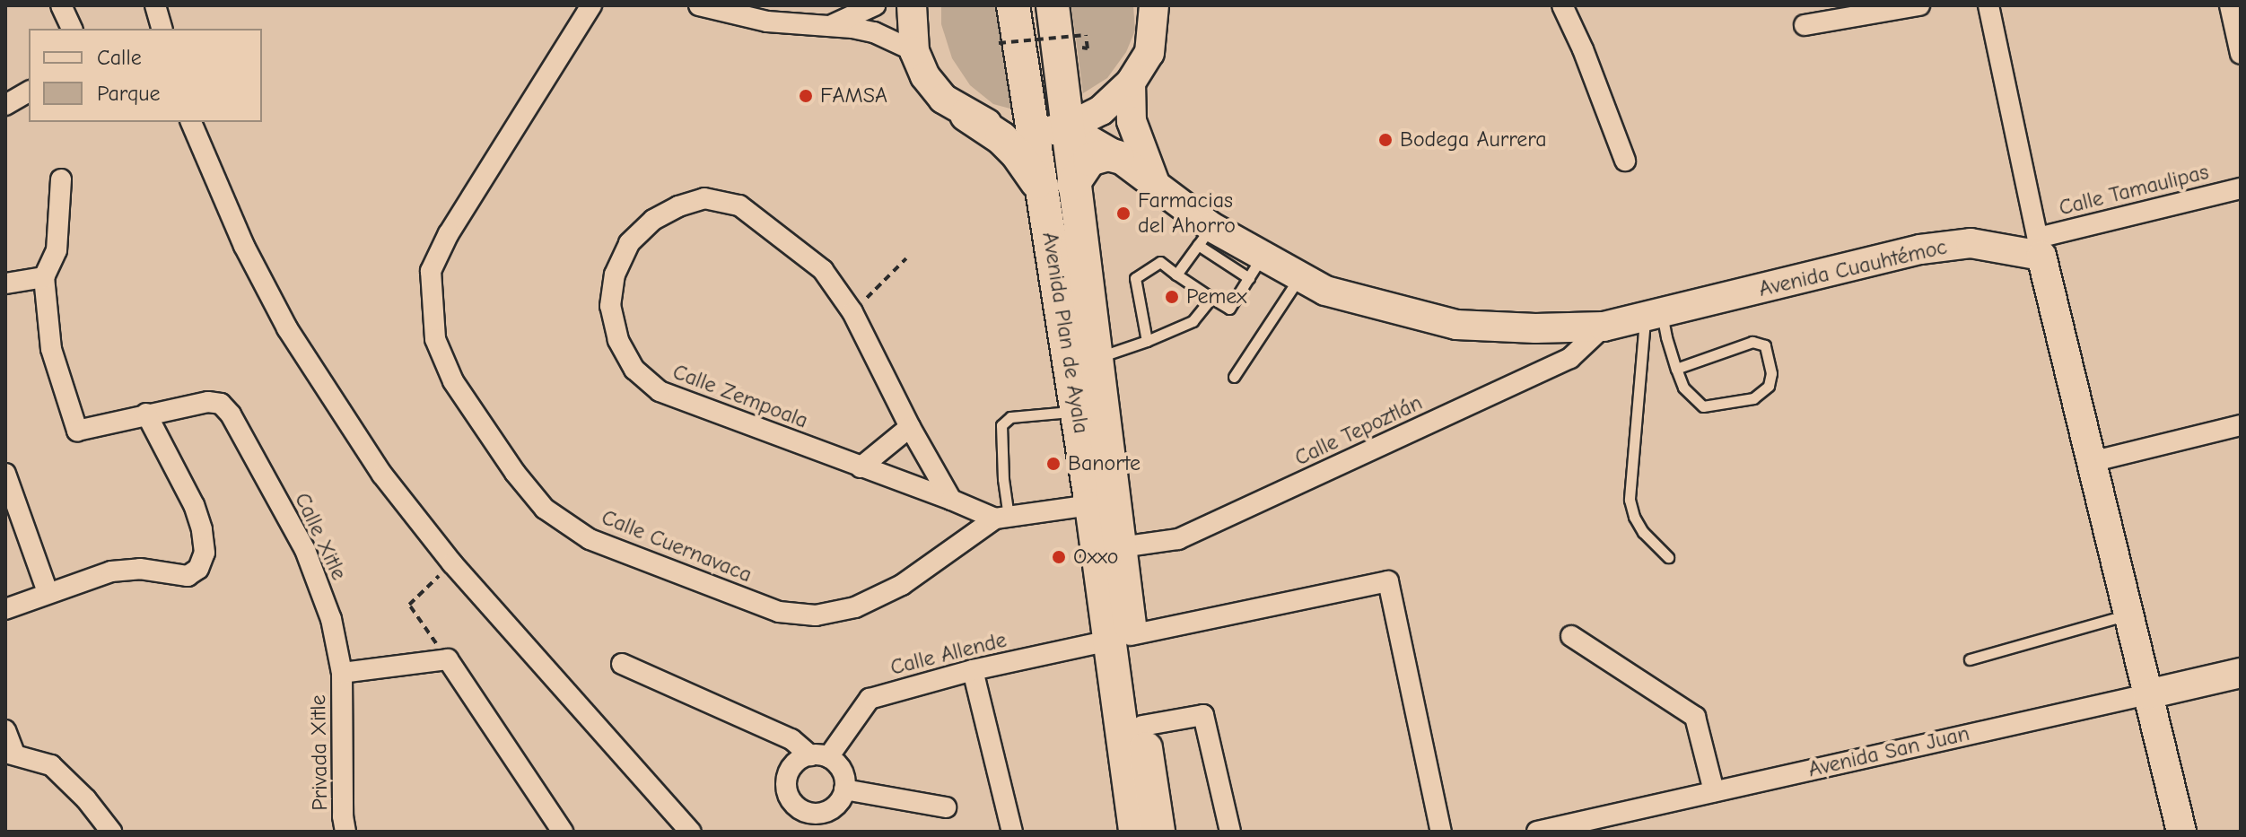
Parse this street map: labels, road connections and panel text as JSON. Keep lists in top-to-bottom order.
{
  "streets": {
    "main road": ["Avenida Cuauhtémoc", "Avenida Plan de Ayala", "Avenida San Juan"],
    "street": [
      "Calle Tamaulipas",
      "Calle Zempoala",
      "Calle Tepoztlán",
      "Calle Xitle",
      "Calle Cuernavaca",
      "Calle Allende",
      "Privada Xitle"
    ]
  },
  "crossings": [
    ["Calle Tamaulipas", "Avenida Cuauhtémoc"],
    ["Avenida Cuauhtémoc", "Avenida Plan de Ayala"],
    ["Avenida Cuauhtémoc", "Calle Tepoztlán"],
    ["Avenida Plan de Ayala", "Calle Tepoztlán"],
    ["Avenida Plan de Ayala", "Calle Cuernavaca"],
    ["Avenida Plan de Ayala", "Calle Allende"],
    ["Calle Zempoala", "Calle Cuernavaca"],
    ["Calle Xitle", "Privada Xitle"]
  ],
  "places": [
    "FAMSA",
    "Bodega Aurrera",
    "Farmacias del Ahorro",
    "Pemex",
    "Banorte",
    "Oxxo"
  ],
  "legend": ["Calle", "Parque"]
}
